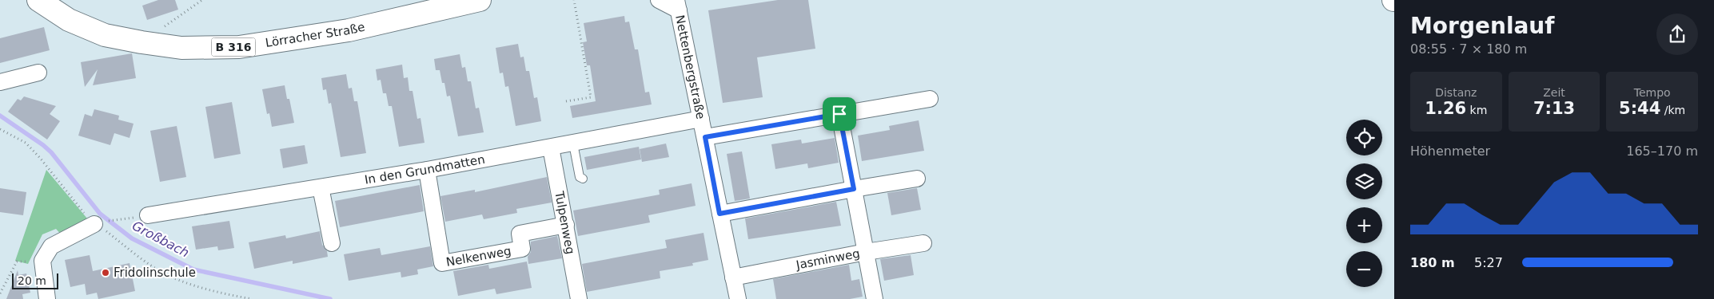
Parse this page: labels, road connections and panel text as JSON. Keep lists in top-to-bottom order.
{
  "streets": {
    "main road": ["Lörracher Straße", "B 316"],
    "street": [
      "Nettenbergstraße",
      "In den Grundmatten",
      "Tulpenweg",
      "Nelkenweg",
      "Jasminweg"
    ]
  },
  "crossings": [
    ["Nettenbergstraße", "In den Grundmatten"],
    ["Nettenbergstraße", "Jasminweg"],
    ["In den Grundmatten", "Tulpenweg"],
    ["In den Grundmatten", "Nelkenweg"],
    ["Tulpenweg", "Nelkenweg"]
  ],
  "water": ["Großbach"],
  "places": ["Fridolinschule"],
  "scale_bar": "20 m",
  "page": {
    "heading": ["Morgenlauf", "08:55 · 7 × 180 m"],
    "stats": [
      ["Distanz", "1.26 km"],
      ["Zeit", "7:13"],
      ["Tempo", "5:44 /km"]
    ],
    "map_buttons": ["+", "−"],
    "chart": ["Höhenmeter", "165–170 m"],
    "list": [
      {
        "name": "180 m",
        "note": "5:27"
      }
    ],
    "scale": "20 m"
  }
}
